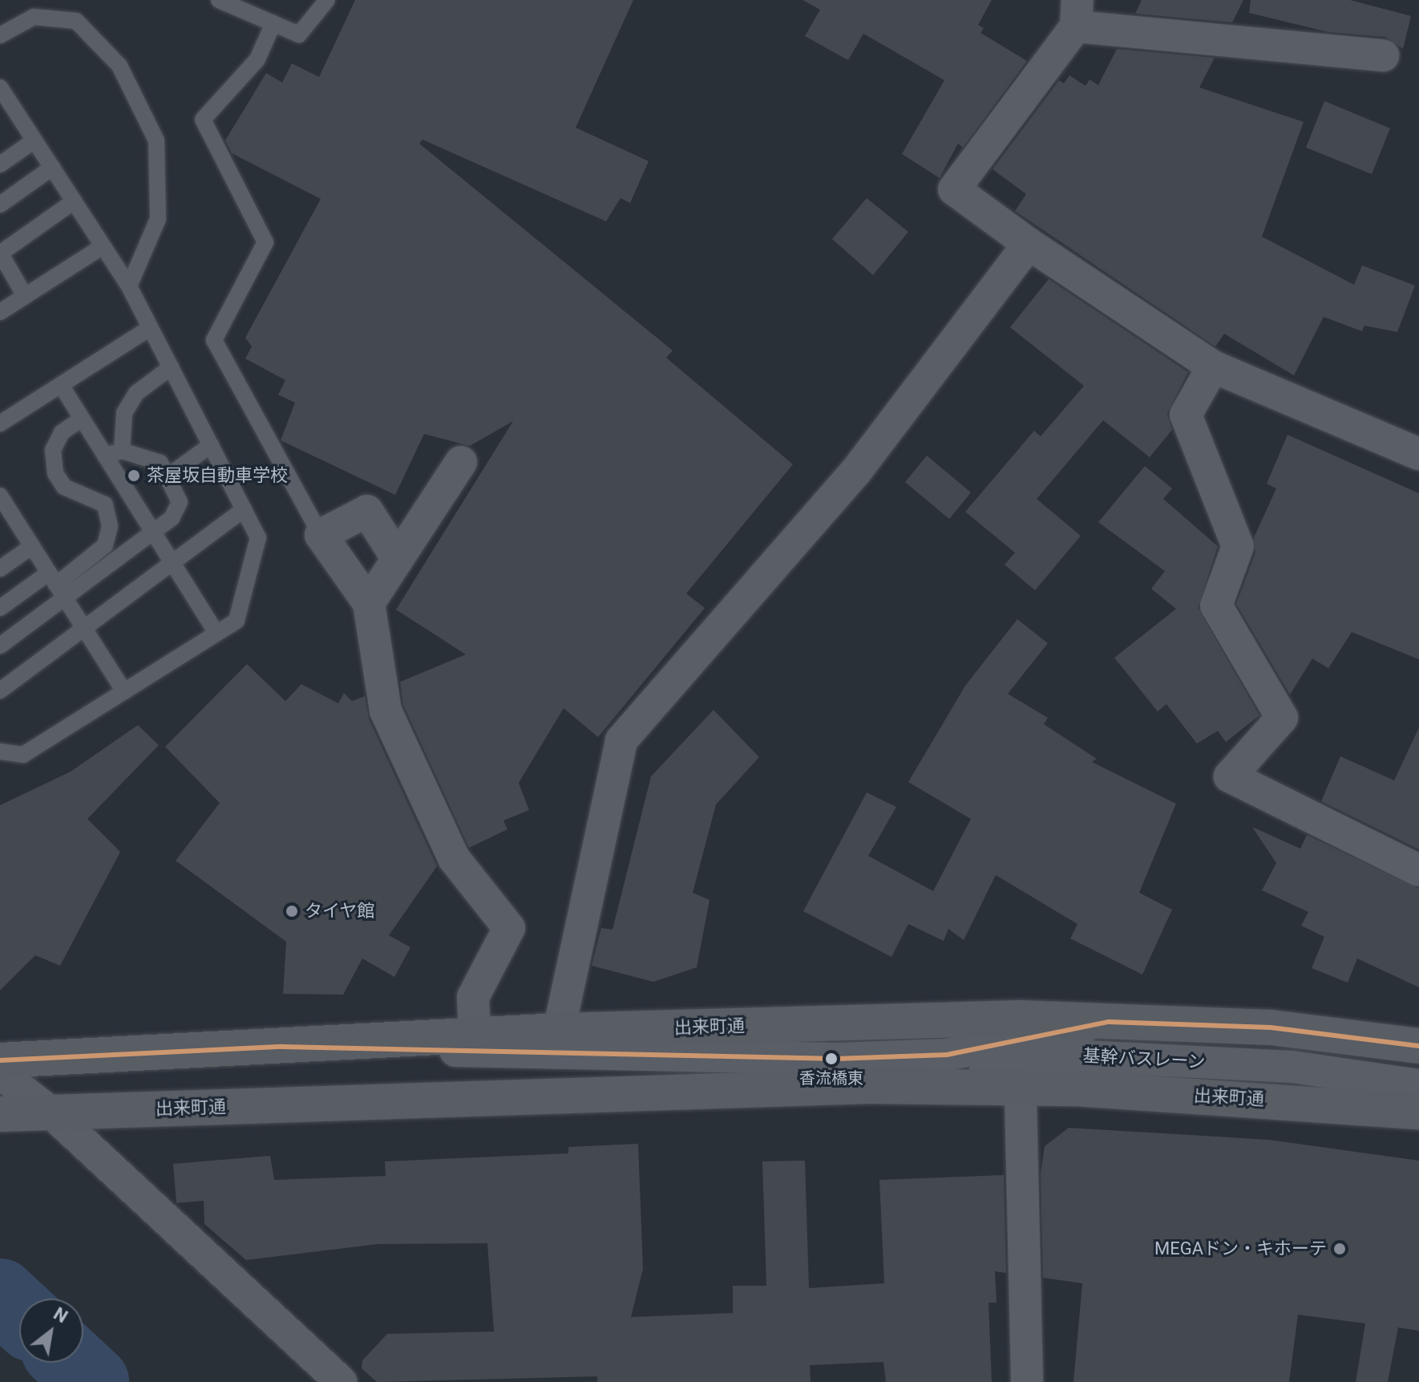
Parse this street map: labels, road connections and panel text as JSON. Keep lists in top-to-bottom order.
{
  "streets": {
    "main road": ["出来町通"],
    "street": ["基幹バスレーン"]
  },
  "crossings": [
    ["出来町通", "基幹バスレーン"]
  ],
  "places": [
    "茶屋坂自動車学校",
    "タイヤ館",
    "香流橋東",
    "MEGAドン・キホーテ"
  ],
  "north": "top right"
}
